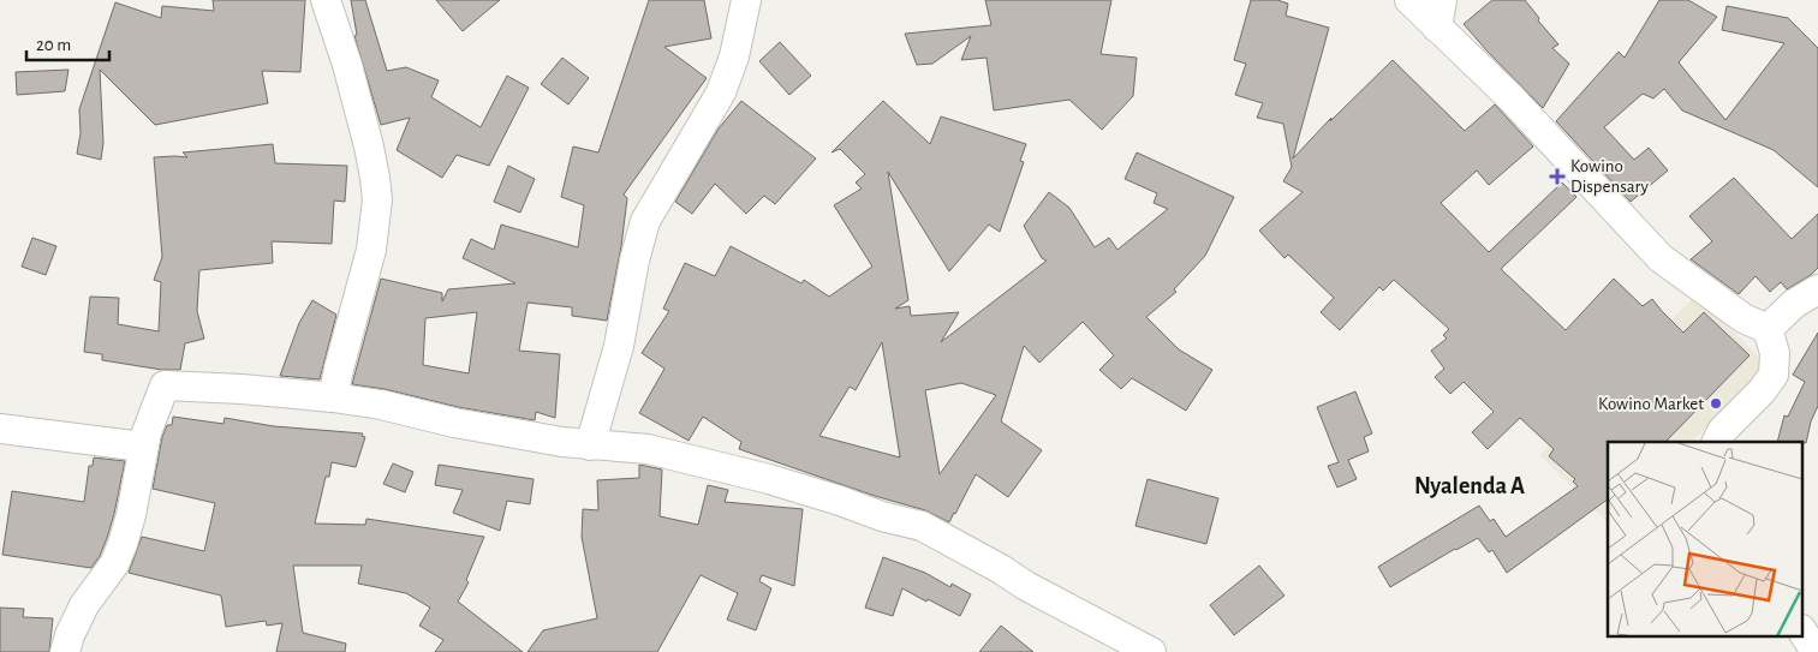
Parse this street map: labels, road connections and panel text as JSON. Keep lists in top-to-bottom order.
{
  "districts": ["Nyalenda A"],
  "places": {
    "health": ["Kowino Dispensary"],
    "other": ["Kowino Market"]
  },
  "scale_bar": "20 m"
}
